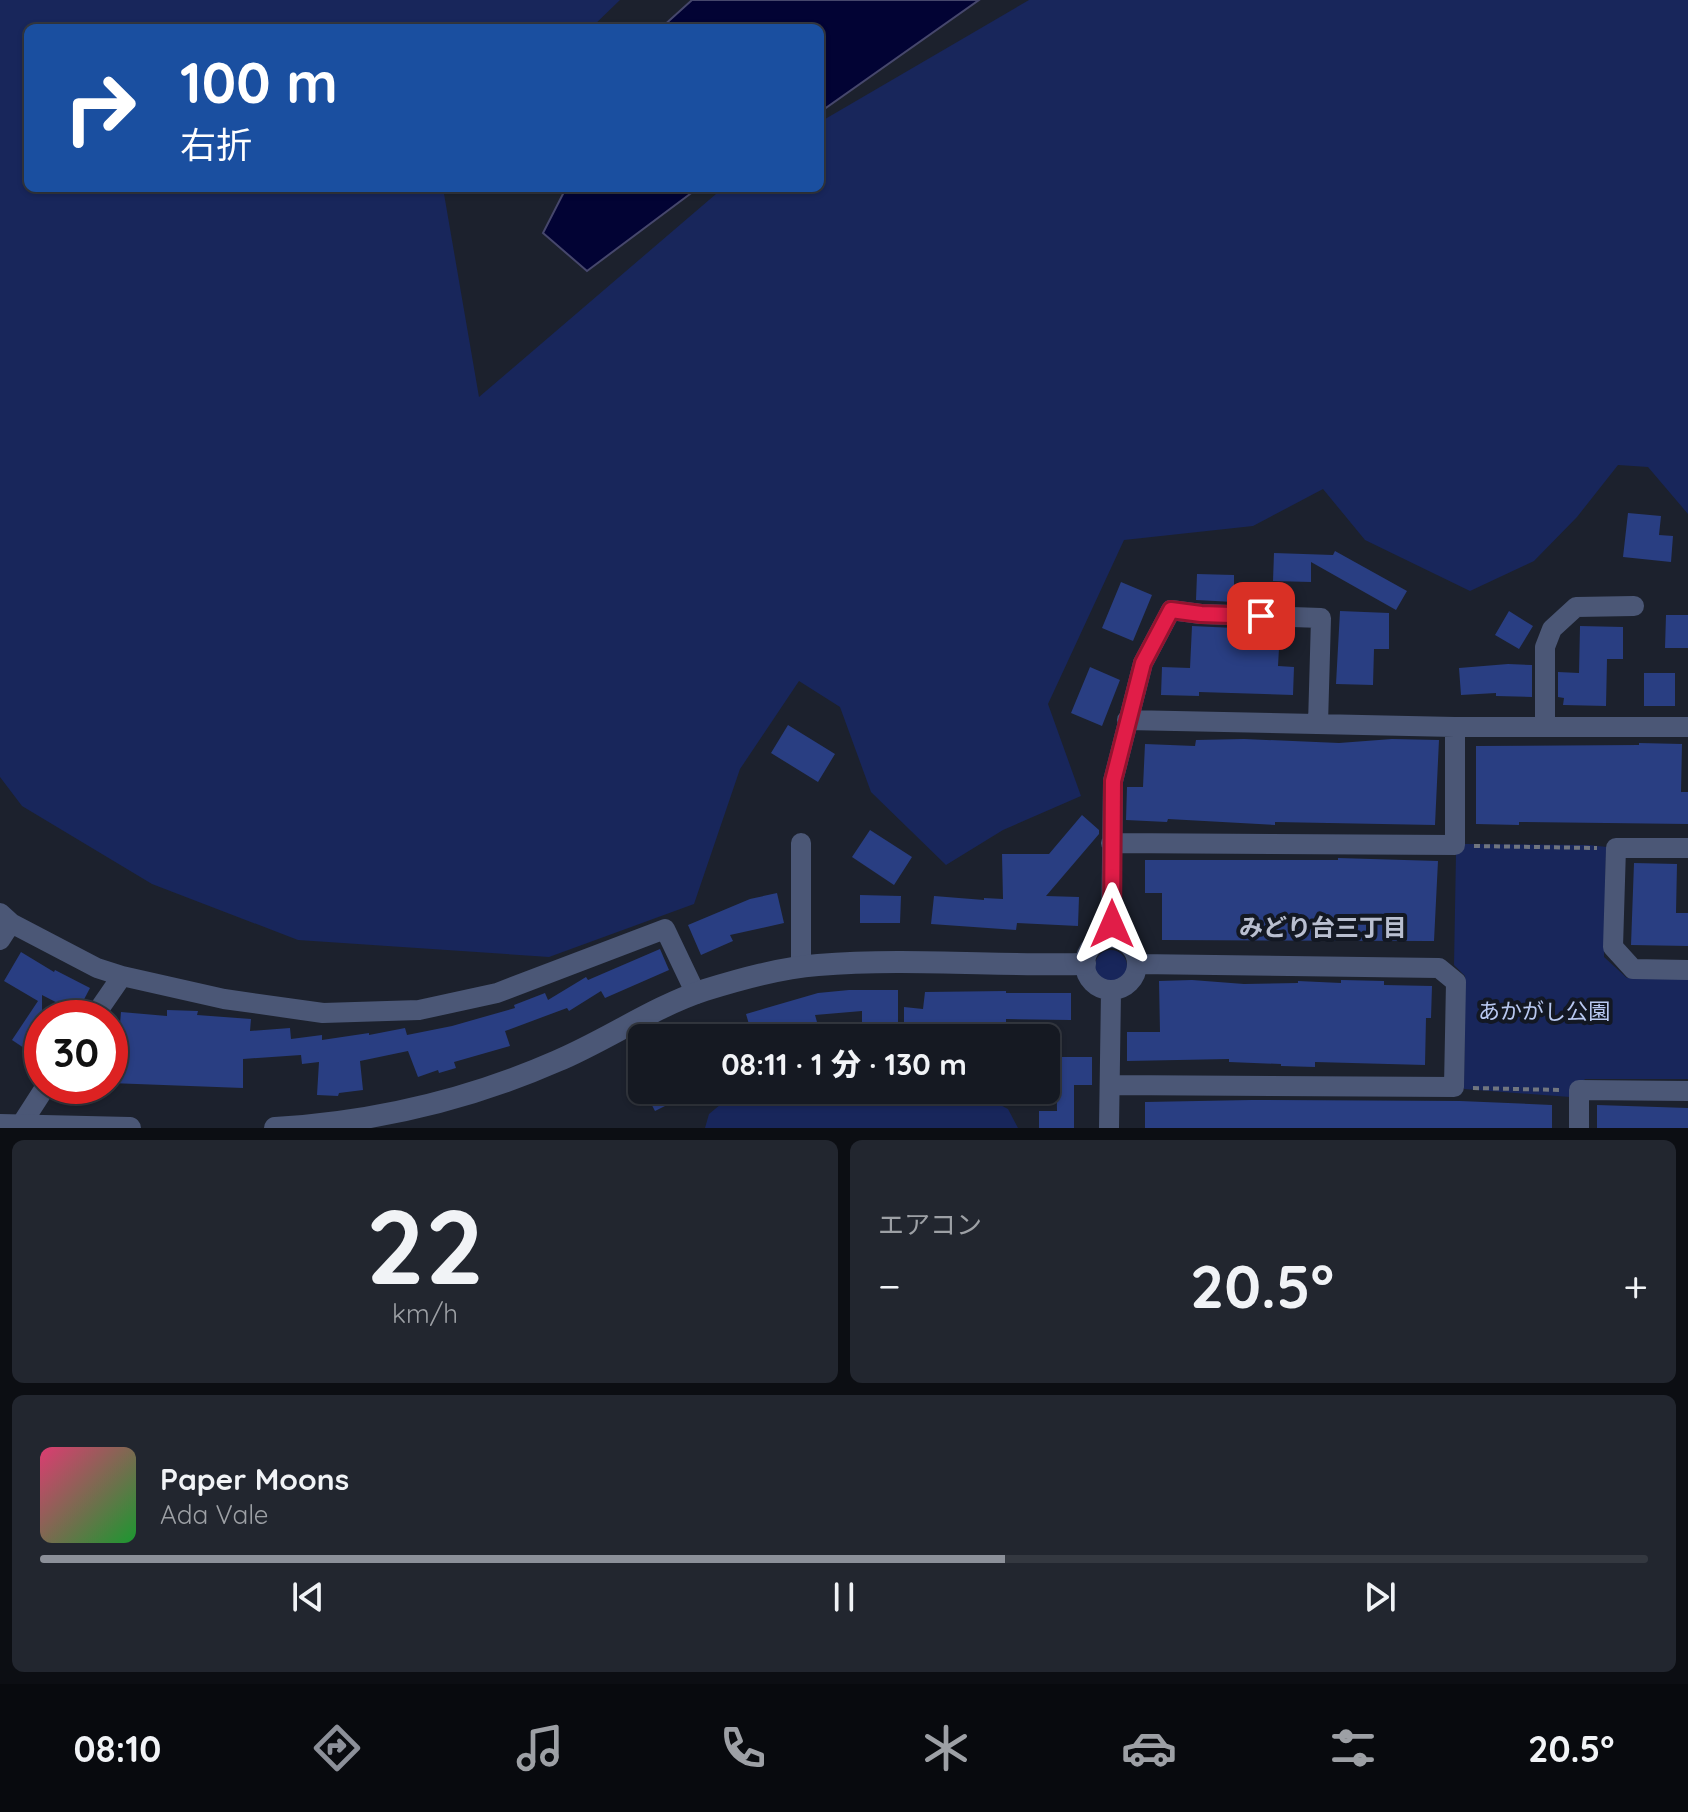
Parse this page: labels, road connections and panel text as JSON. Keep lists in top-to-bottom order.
{
  "districts": ["みどり台三丁目"],
  "parks": ["あかがし公園"],
  "page": {
    "turn": ["100 m", "右折"],
    "limit": "30",
    "trip": "08:11 · 1 分 · 130 m",
    "tile": [
      ["22", "km/h"],
      "エアコン"
    ],
    "heat": ["−", "20.5°", "+"],
    "song": ["Paper Moons", "Ada Vale"],
    "tabs": ["08:10", "20.5°"]
  }
}
